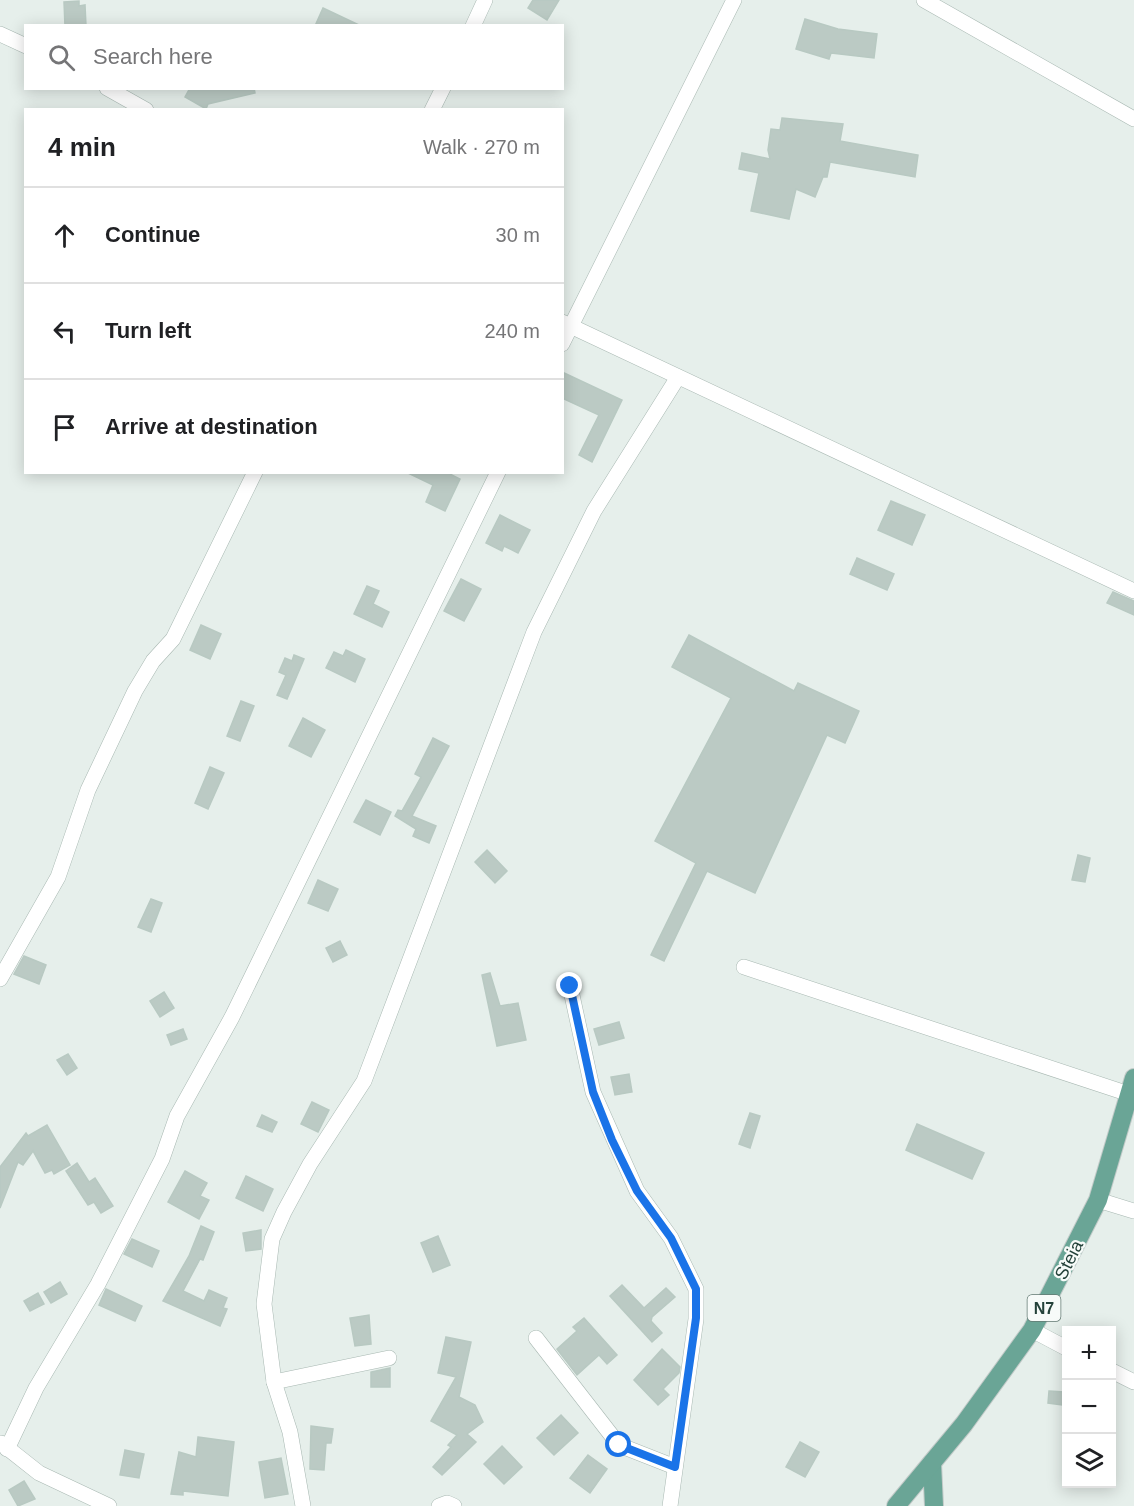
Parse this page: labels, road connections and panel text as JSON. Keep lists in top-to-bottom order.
{
  "streets": {
    "main road": ["Steia", "N7"]
  },
  "page": {
    "search": "Search here",
    "heading": ["4 min", "Walk · 270 m"],
    "list": [
      ["Continue", "30 m"],
      ["Turn left", "240 m"],
      "Arrive at destination"
    ],
    "map_buttons": ["+", "−"]
  }
}
